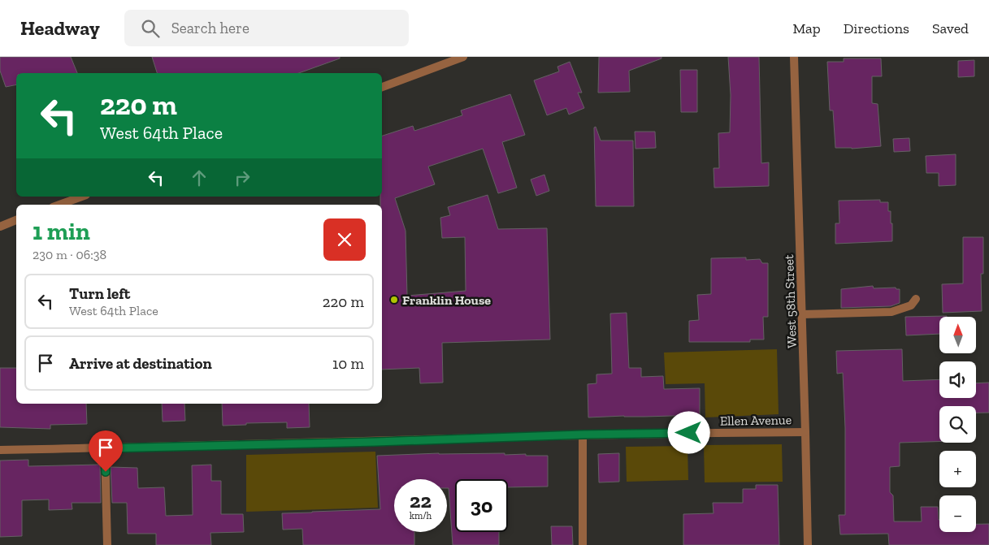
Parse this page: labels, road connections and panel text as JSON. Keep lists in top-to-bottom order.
{
  "streets": {
    "street": ["West 58th Street", "Ellen Avenue"]
  },
  "crossings": [
    ["West 58th Street", "Ellen Avenue"]
  ],
  "places": ["Franklin House"],
  "north": "top",
  "page": {
    "header": "Headway",
    "search": "Search here",
    "nav": ["Map", "Directions", "Saved"],
    "turn": ["220 m", "West 64th Place"],
    "heading": ["1 min", "230 m · 06:38"],
    "list": [
      {
        "name": "Turn left",
        "note": "West 64th Place",
        "value": "220 m"
      },
      {
        "name": "Arrive at destination",
        "value": "10 m"
      }
    ],
    "map_buttons": ["+", "−"],
    "speed": "22 km/h",
    "limit": "30"
  }
}
